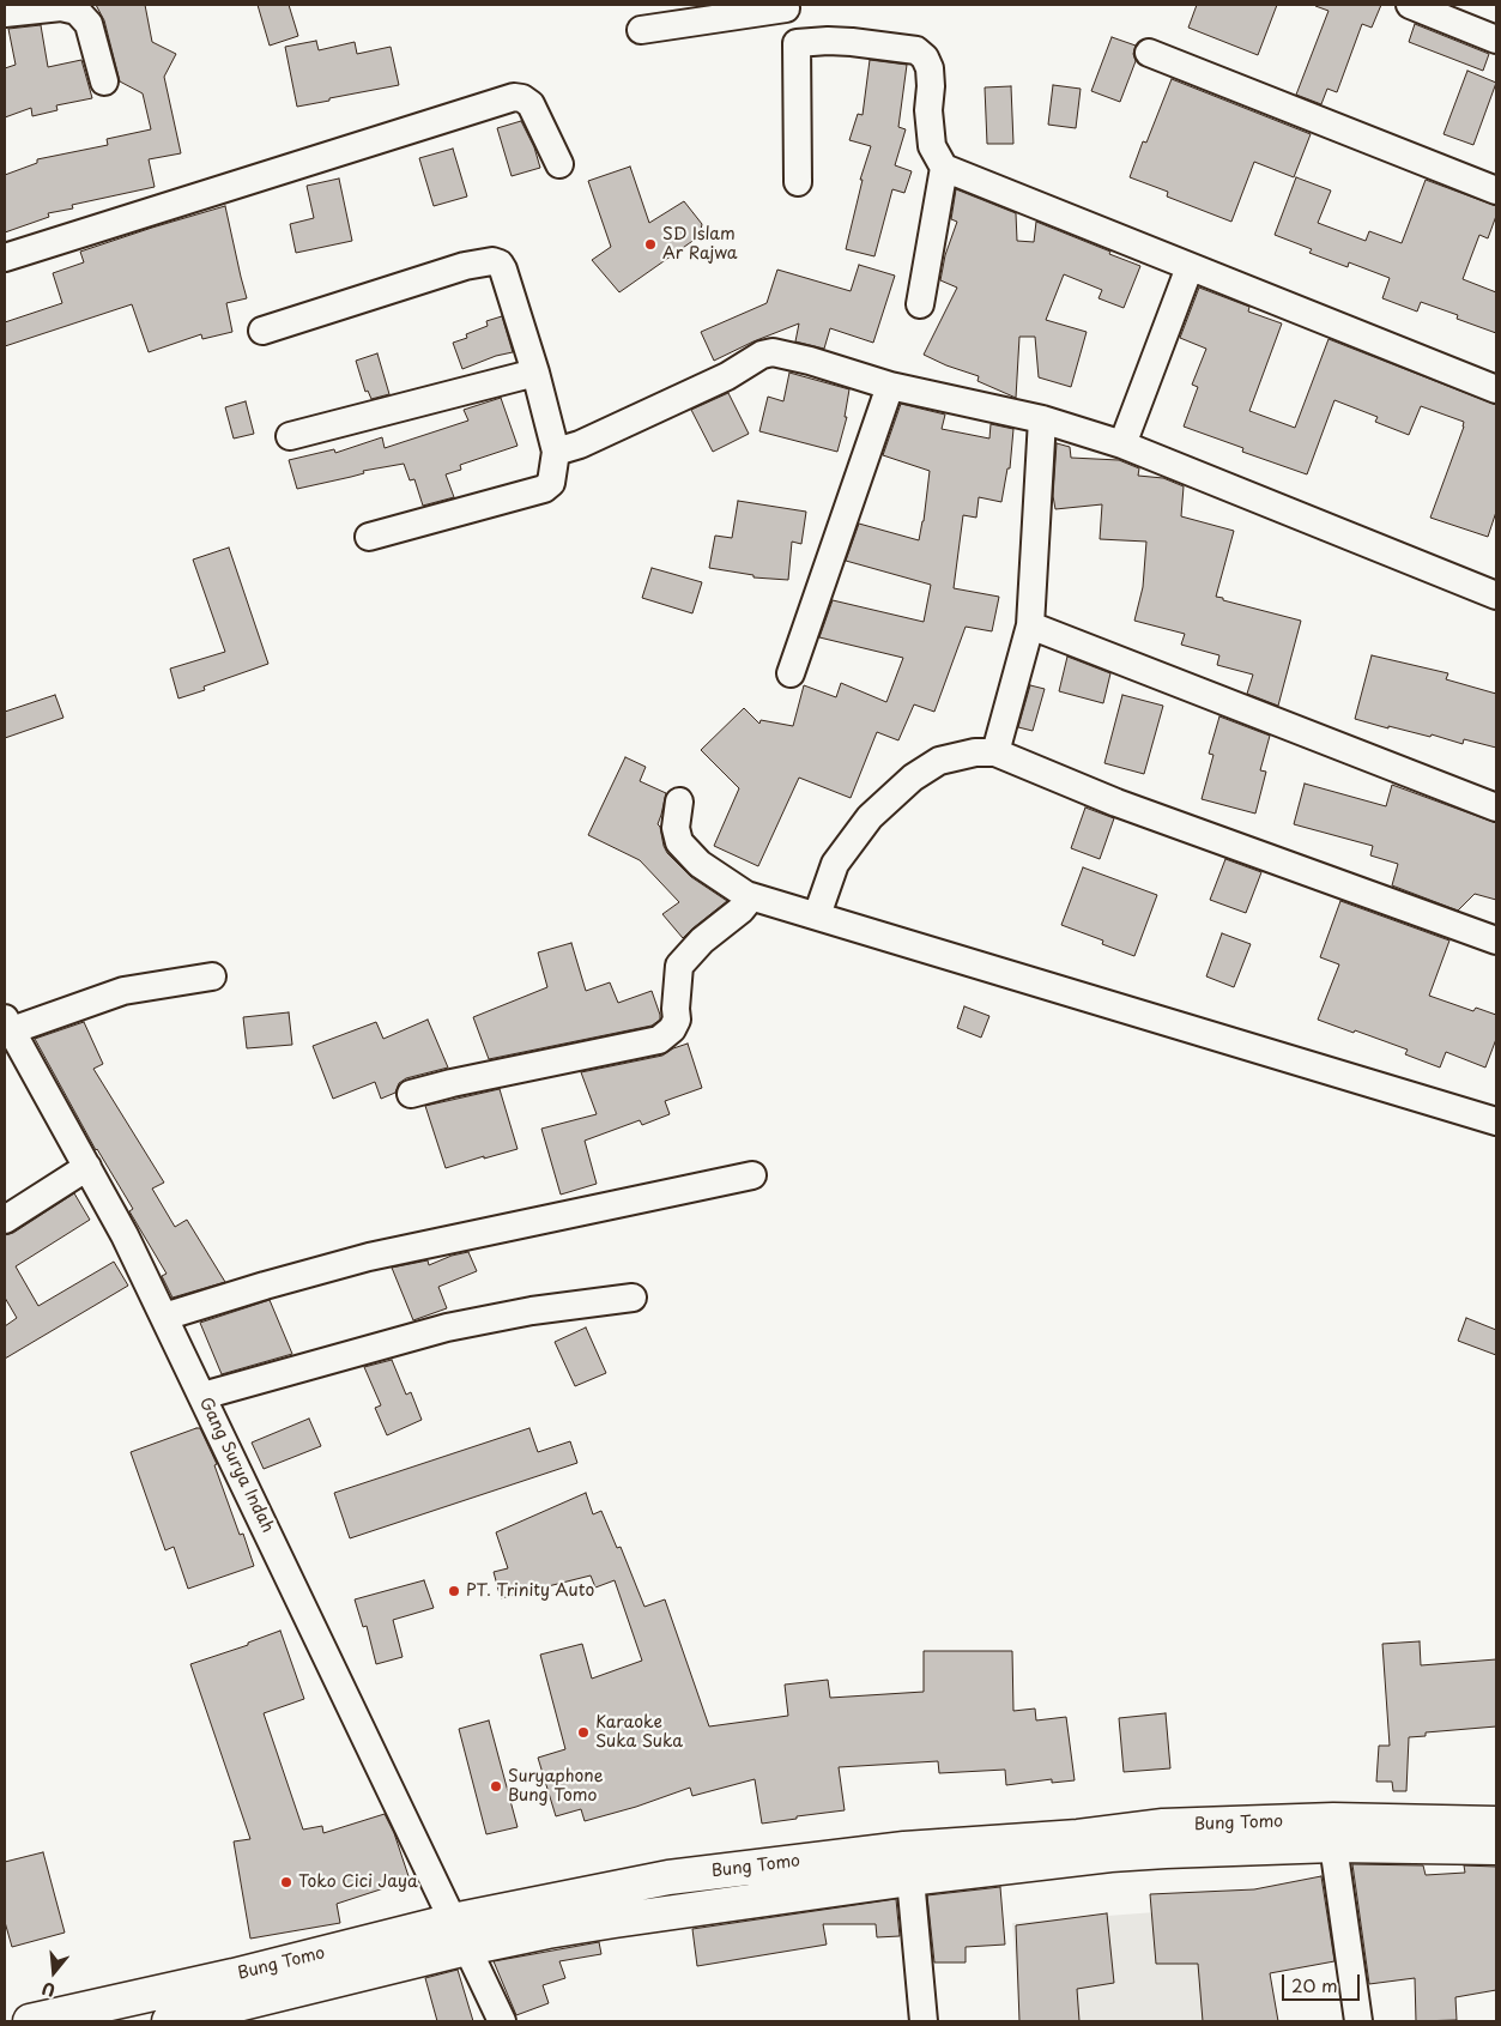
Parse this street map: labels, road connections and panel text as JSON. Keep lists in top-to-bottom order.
{
  "streets": {
    "main road": ["Bung Tomo"],
    "street": ["Gang Surya Indah"]
  },
  "crossings": [
    ["Gang Surya Indah", "Bung Tomo"]
  ],
  "places": [
    "SD Islam Ar Rajwa",
    "PT. Trinity Auto",
    "Karaoke Suka Suka",
    "Suryaphone Bung Tomo",
    "Toko Cici Jaya"
  ],
  "scale_bar": "20 m",
  "north": "bottom"
}
